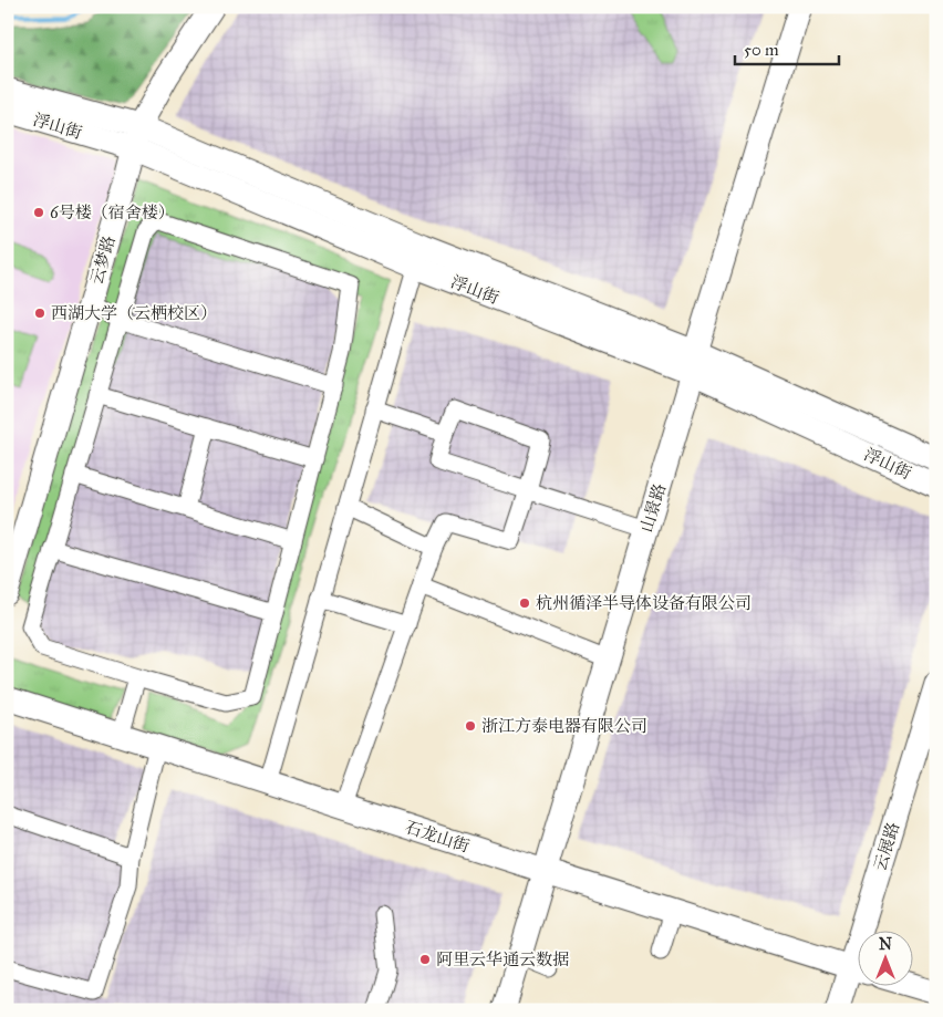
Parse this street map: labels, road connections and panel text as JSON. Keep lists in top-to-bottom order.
{
  "streets": {
    "street": [
      "浮山街",
      "云梦路",
      "山景路",
      "石龙山街",
      "云展路"
    ]
  },
  "crossings": [
    ["浮山街", "云梦路"],
    ["浮山街", "山景路"],
    ["山景路", "石龙山街"]
  ],
  "places": [
    "6号楼（宿舍楼）",
    "西湖大学（云栖校区）",
    "杭州循泽半导体设备有限公司",
    "浙江方泰电器有限公司",
    "阿里云华通云数据"
  ],
  "scale_bar": "50 m",
  "north": "top"
}
